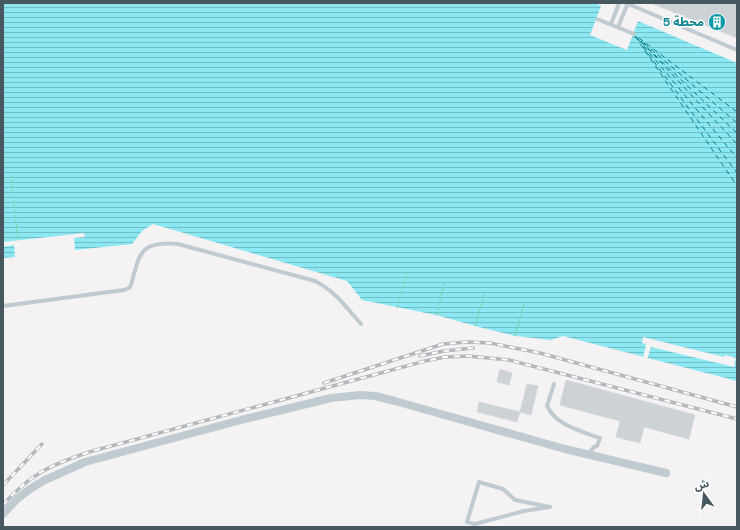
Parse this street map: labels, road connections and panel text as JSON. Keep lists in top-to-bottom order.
{
  "places": {
    "building": ["محطة 5"]
  },
  "north": "top"
}
